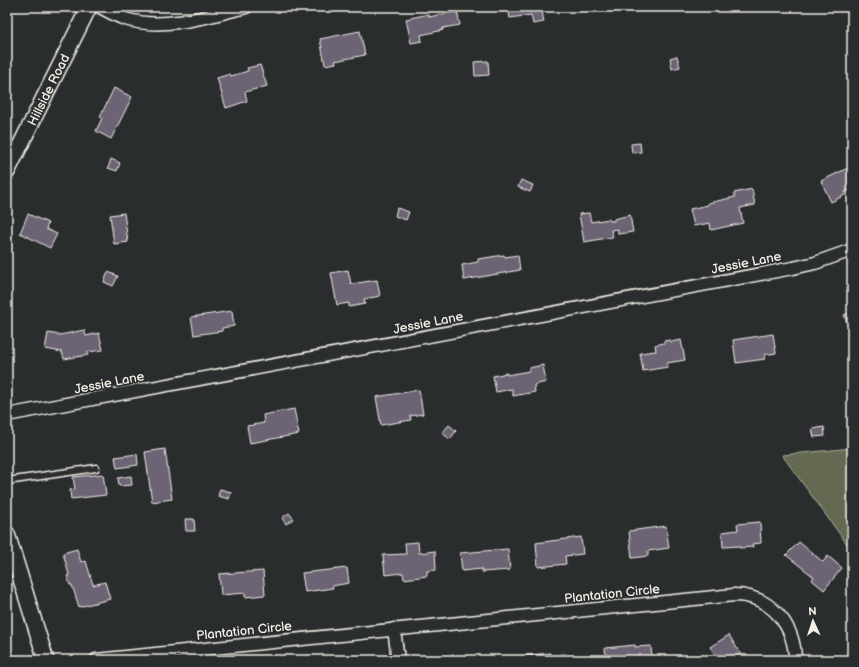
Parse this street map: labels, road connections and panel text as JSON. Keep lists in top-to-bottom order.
{
  "streets": {
    "street": ["Hillside Road", "Jessie Lane", "Plantation Circle"]
  },
  "north": "top"
}
